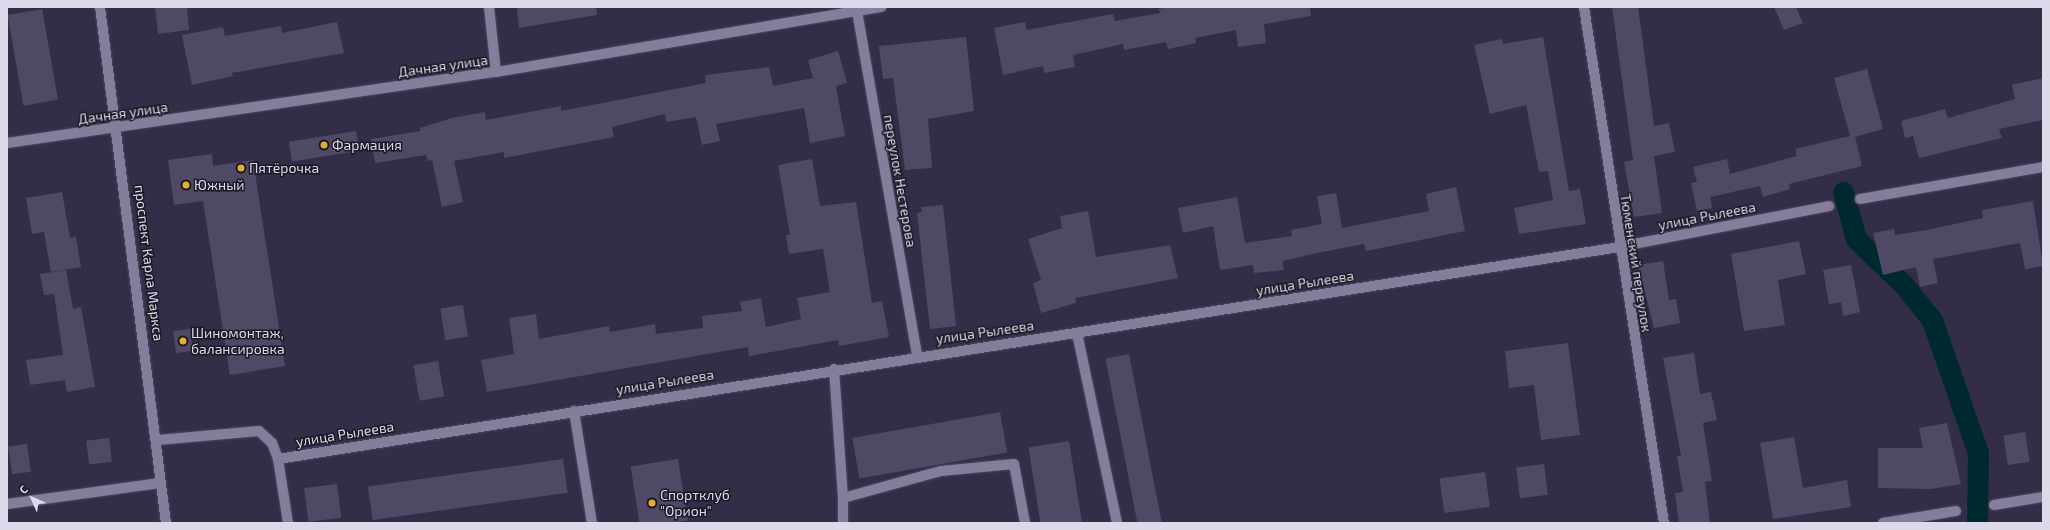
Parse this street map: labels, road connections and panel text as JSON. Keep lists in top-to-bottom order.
{
  "streets": {
    "street": [
      "Дачная улица",
      "переулок Нестерова",
      "улица Рылеева",
      "проспект Карла Маркса",
      "Тюменский переулок"
    ]
  },
  "crossings": [
    ["Дачная улица", "переулок Нестерова"],
    ["Дачная улица", "проспект Карла Маркса"],
    ["переулок Нестерова", "улица Рылеева"],
    ["улица Рылеева", "Тюменский переулок"]
  ],
  "places": [
    "Фармация",
    "Пятёрочка",
    "Южный",
    "Шиномонтаж, балансировка",
    "Спортклуб \"Орион\""
  ],
  "north": "top left"
}
